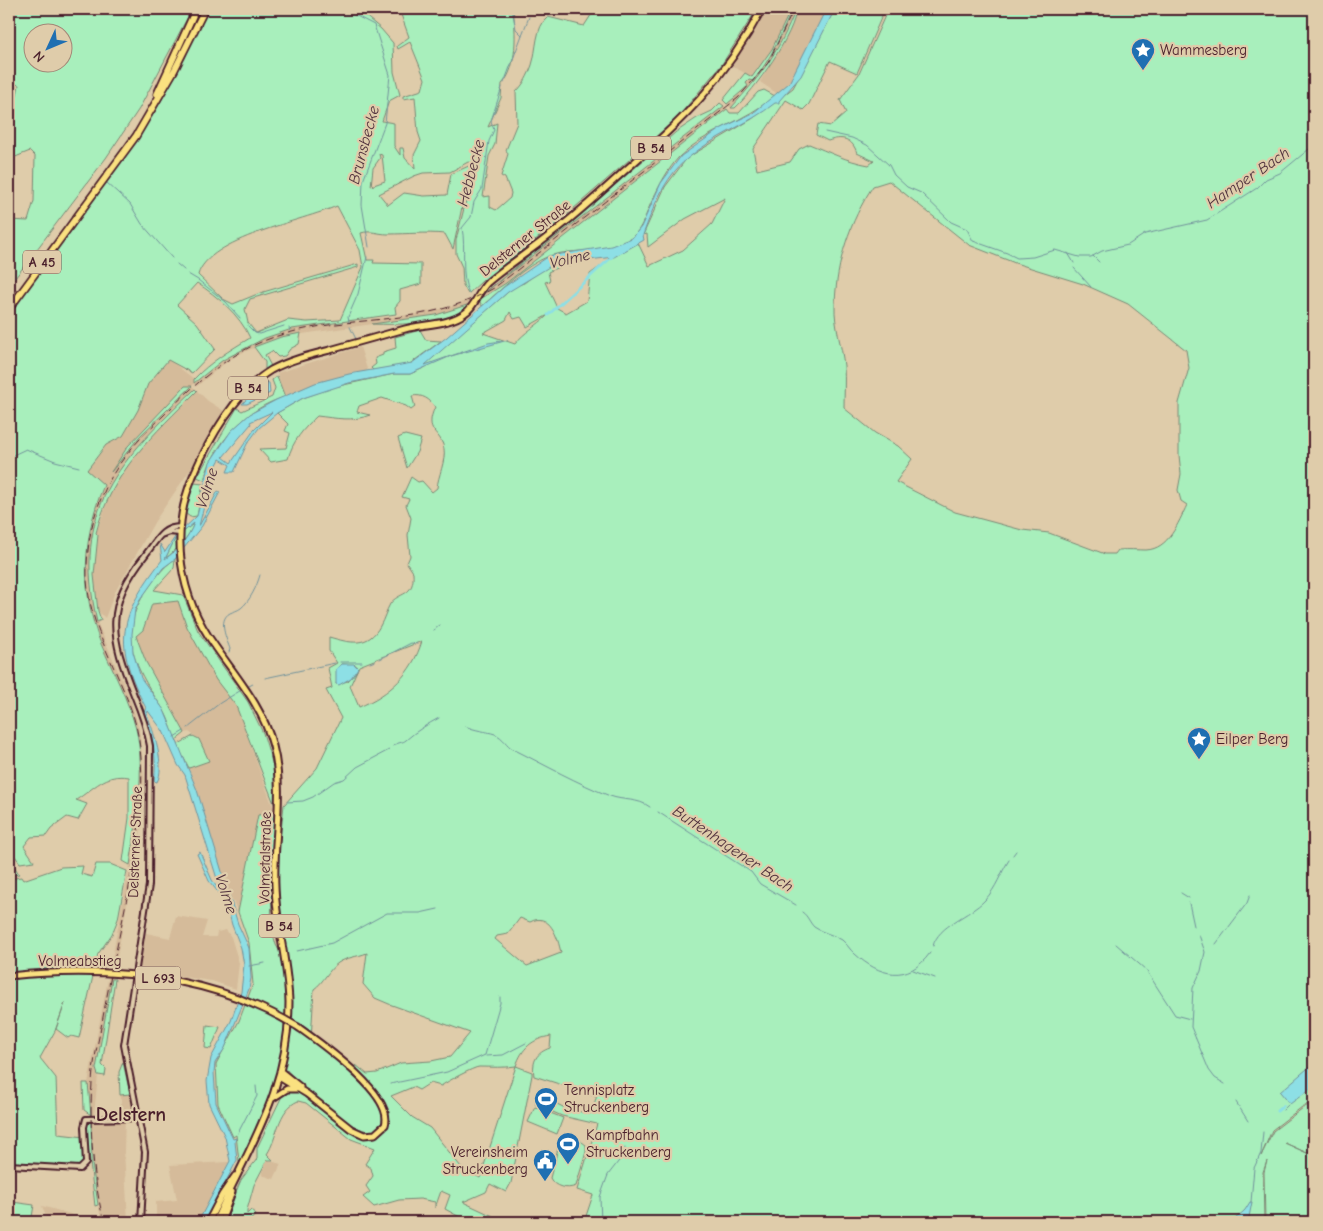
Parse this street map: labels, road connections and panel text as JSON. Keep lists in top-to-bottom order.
{
  "streets": {
    "highway": ["A 45"],
    "main road": [
      "B 54",
      "Delsterner Straße",
      "Volmetalstraße",
      "Volmeabstieg",
      "L 693"
    ]
  },
  "crossings": [
    ["Delsterner Straße", "Volmetalstraße"],
    ["Volmetalstraße", "Volmeabstieg"]
  ],
  "districts": ["Delstern"],
  "water": [
    "Brunsbecke",
    "Hebbecke",
    "Hamper Bach",
    "Volme",
    "Buttenhagener Bach"
  ],
  "places": {
    "place": ["Wammesberg", "Eilper Berg"],
    "sports": ["Tennisplatz Struckenberg", "Kampfbahn Struckenberg"],
    "public building": ["Vereinsheim Struckenberg"]
  },
  "north": "bottom left"
}
